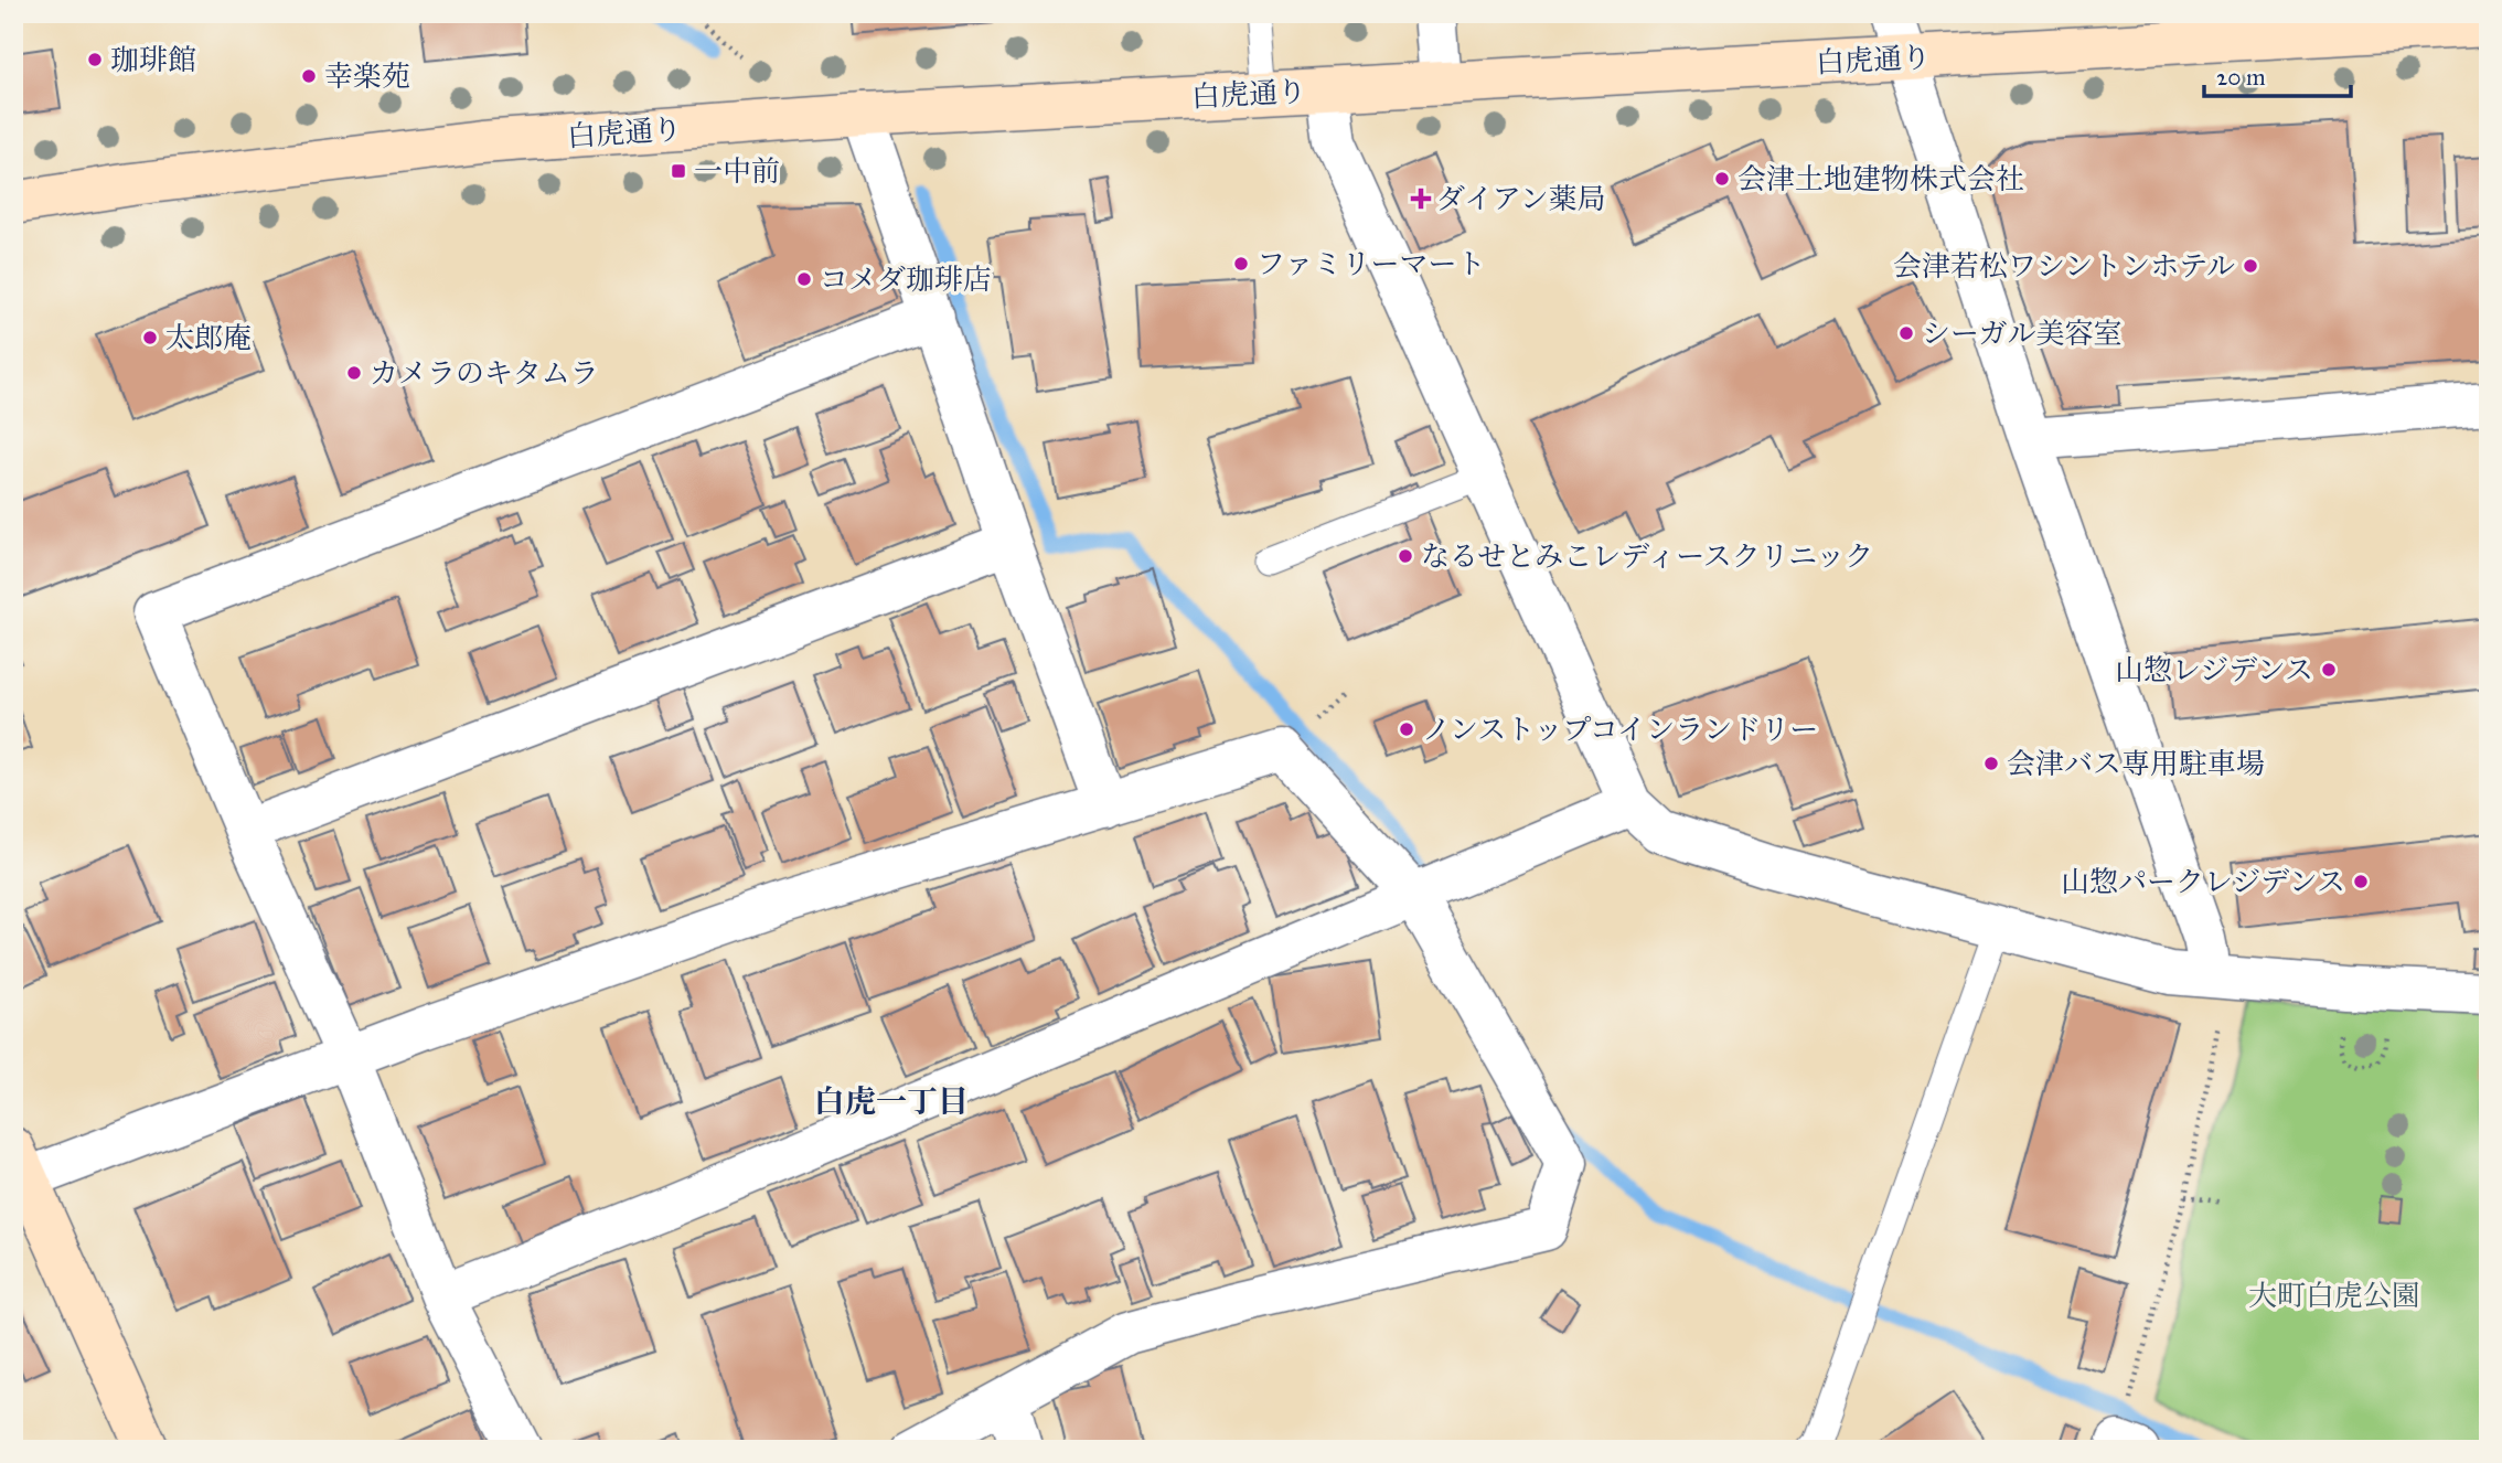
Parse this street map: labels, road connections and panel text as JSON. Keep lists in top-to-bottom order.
{
  "streets": {
    "street": ["白虎通り"]
  },
  "districts": ["白虎一丁目"],
  "parks": ["大町白虎公園"],
  "places": {
    "other": [
      "珈琲館",
      "幸楽苑",
      "会津土地建物株式会社",
      "ファミリーマート",
      "会津若松ワシントンホテル",
      "コメダ珈琲店",
      "シーガル美容室",
      "太郎庵",
      "カメラのキタムラ",
      "なるせとみこレディースクリニック",
      "山惣レジデンス",
      "ノンストップコインランドリー",
      "会津バス専用駐車場",
      "山惣パークレジデンス"
    ],
    "transit": ["一中前"],
    "health": ["ダイアン薬局"]
  },
  "scale_bar": "20 m"
}
